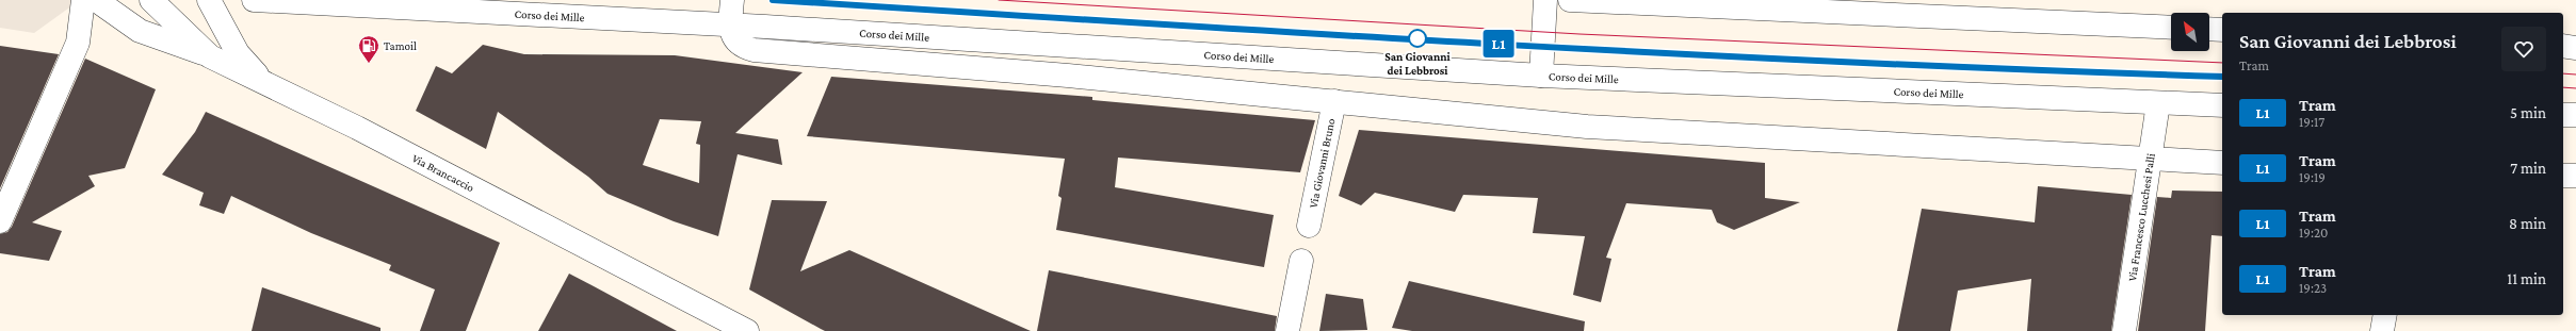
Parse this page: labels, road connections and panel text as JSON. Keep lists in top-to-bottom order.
{
  "streets": {
    "street": [
      "Corso dei Mille",
      "Via Giovanni Bruno",
      "Via Brancaccio",
      "Via Francesco Lucchesi Palli"
    ]
  },
  "crossings": [
    ["Corso dei Mille", "Via Francesco Lucchesi Palli"]
  ],
  "places": {
    "other": ["San Giovanni dei Lebbrosi"],
    "fuel station": ["Tamoil"]
  },
  "lines": ["tram line L1"],
  "north": "top left",
  "page": {
    "on_map": "L1",
    "heading": ["San Giovanni dei Lebbrosi", "Tram"],
    "list": [
      {
        "mark": "L1",
        "name": "Tram",
        "note": "19:17",
        "value": "5 min"
      },
      {
        "mark": "L1",
        "name": "Tram",
        "note": "19:19",
        "value": "7 min"
      },
      {
        "mark": "L1",
        "name": "Tram",
        "note": "19:20",
        "value": "8 min"
      },
      {
        "mark": "L1",
        "name": "Tram",
        "note": "19:23",
        "value": "11 min"
      }
    ]
  }
}
